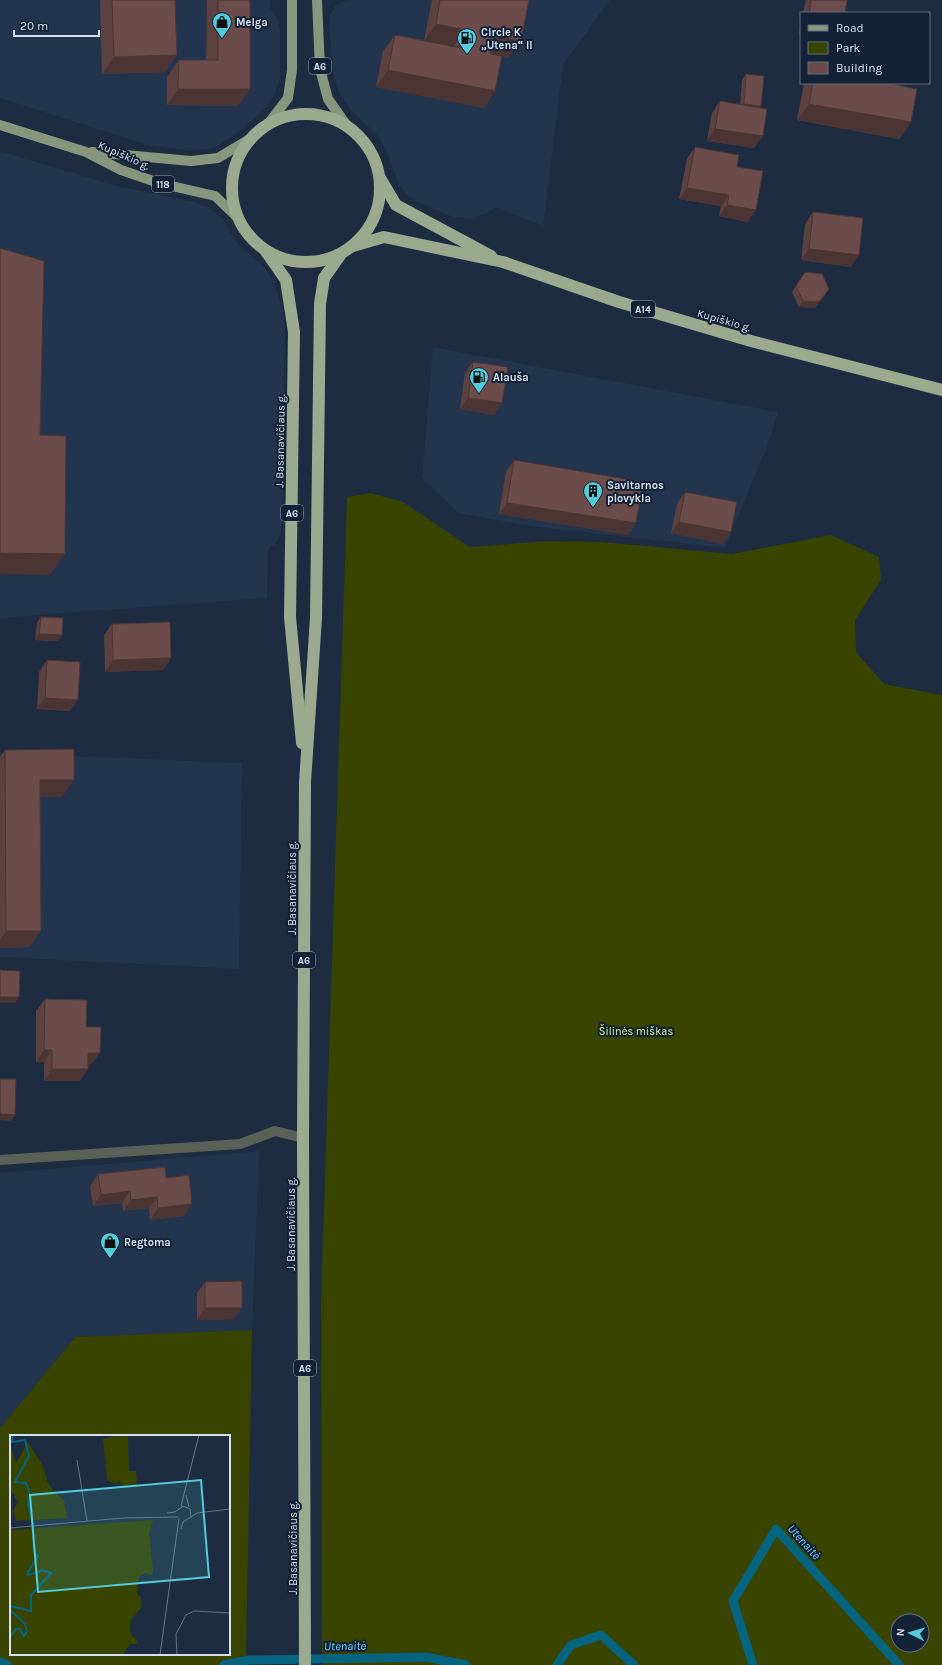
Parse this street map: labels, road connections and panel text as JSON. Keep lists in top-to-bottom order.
{
  "streets": {
    "highway": [
      "A6",
      "Kupiškio g.",
      "A14",
      "J. Basanavičiaus g."
    ],
    "main road": ["118"]
  },
  "water": ["Utenaitė"],
  "parks": ["Šilinės miškas"],
  "places": {
    "shop": ["Melga", "Regtoma"],
    "fuel station": ["Circle K „Utena“ II", "Alauša"],
    "building": ["Savitarnos plovykla"]
  },
  "legend": ["Road", "Park", "Building"],
  "scale_bar": "20 m",
  "north": "left"
}
